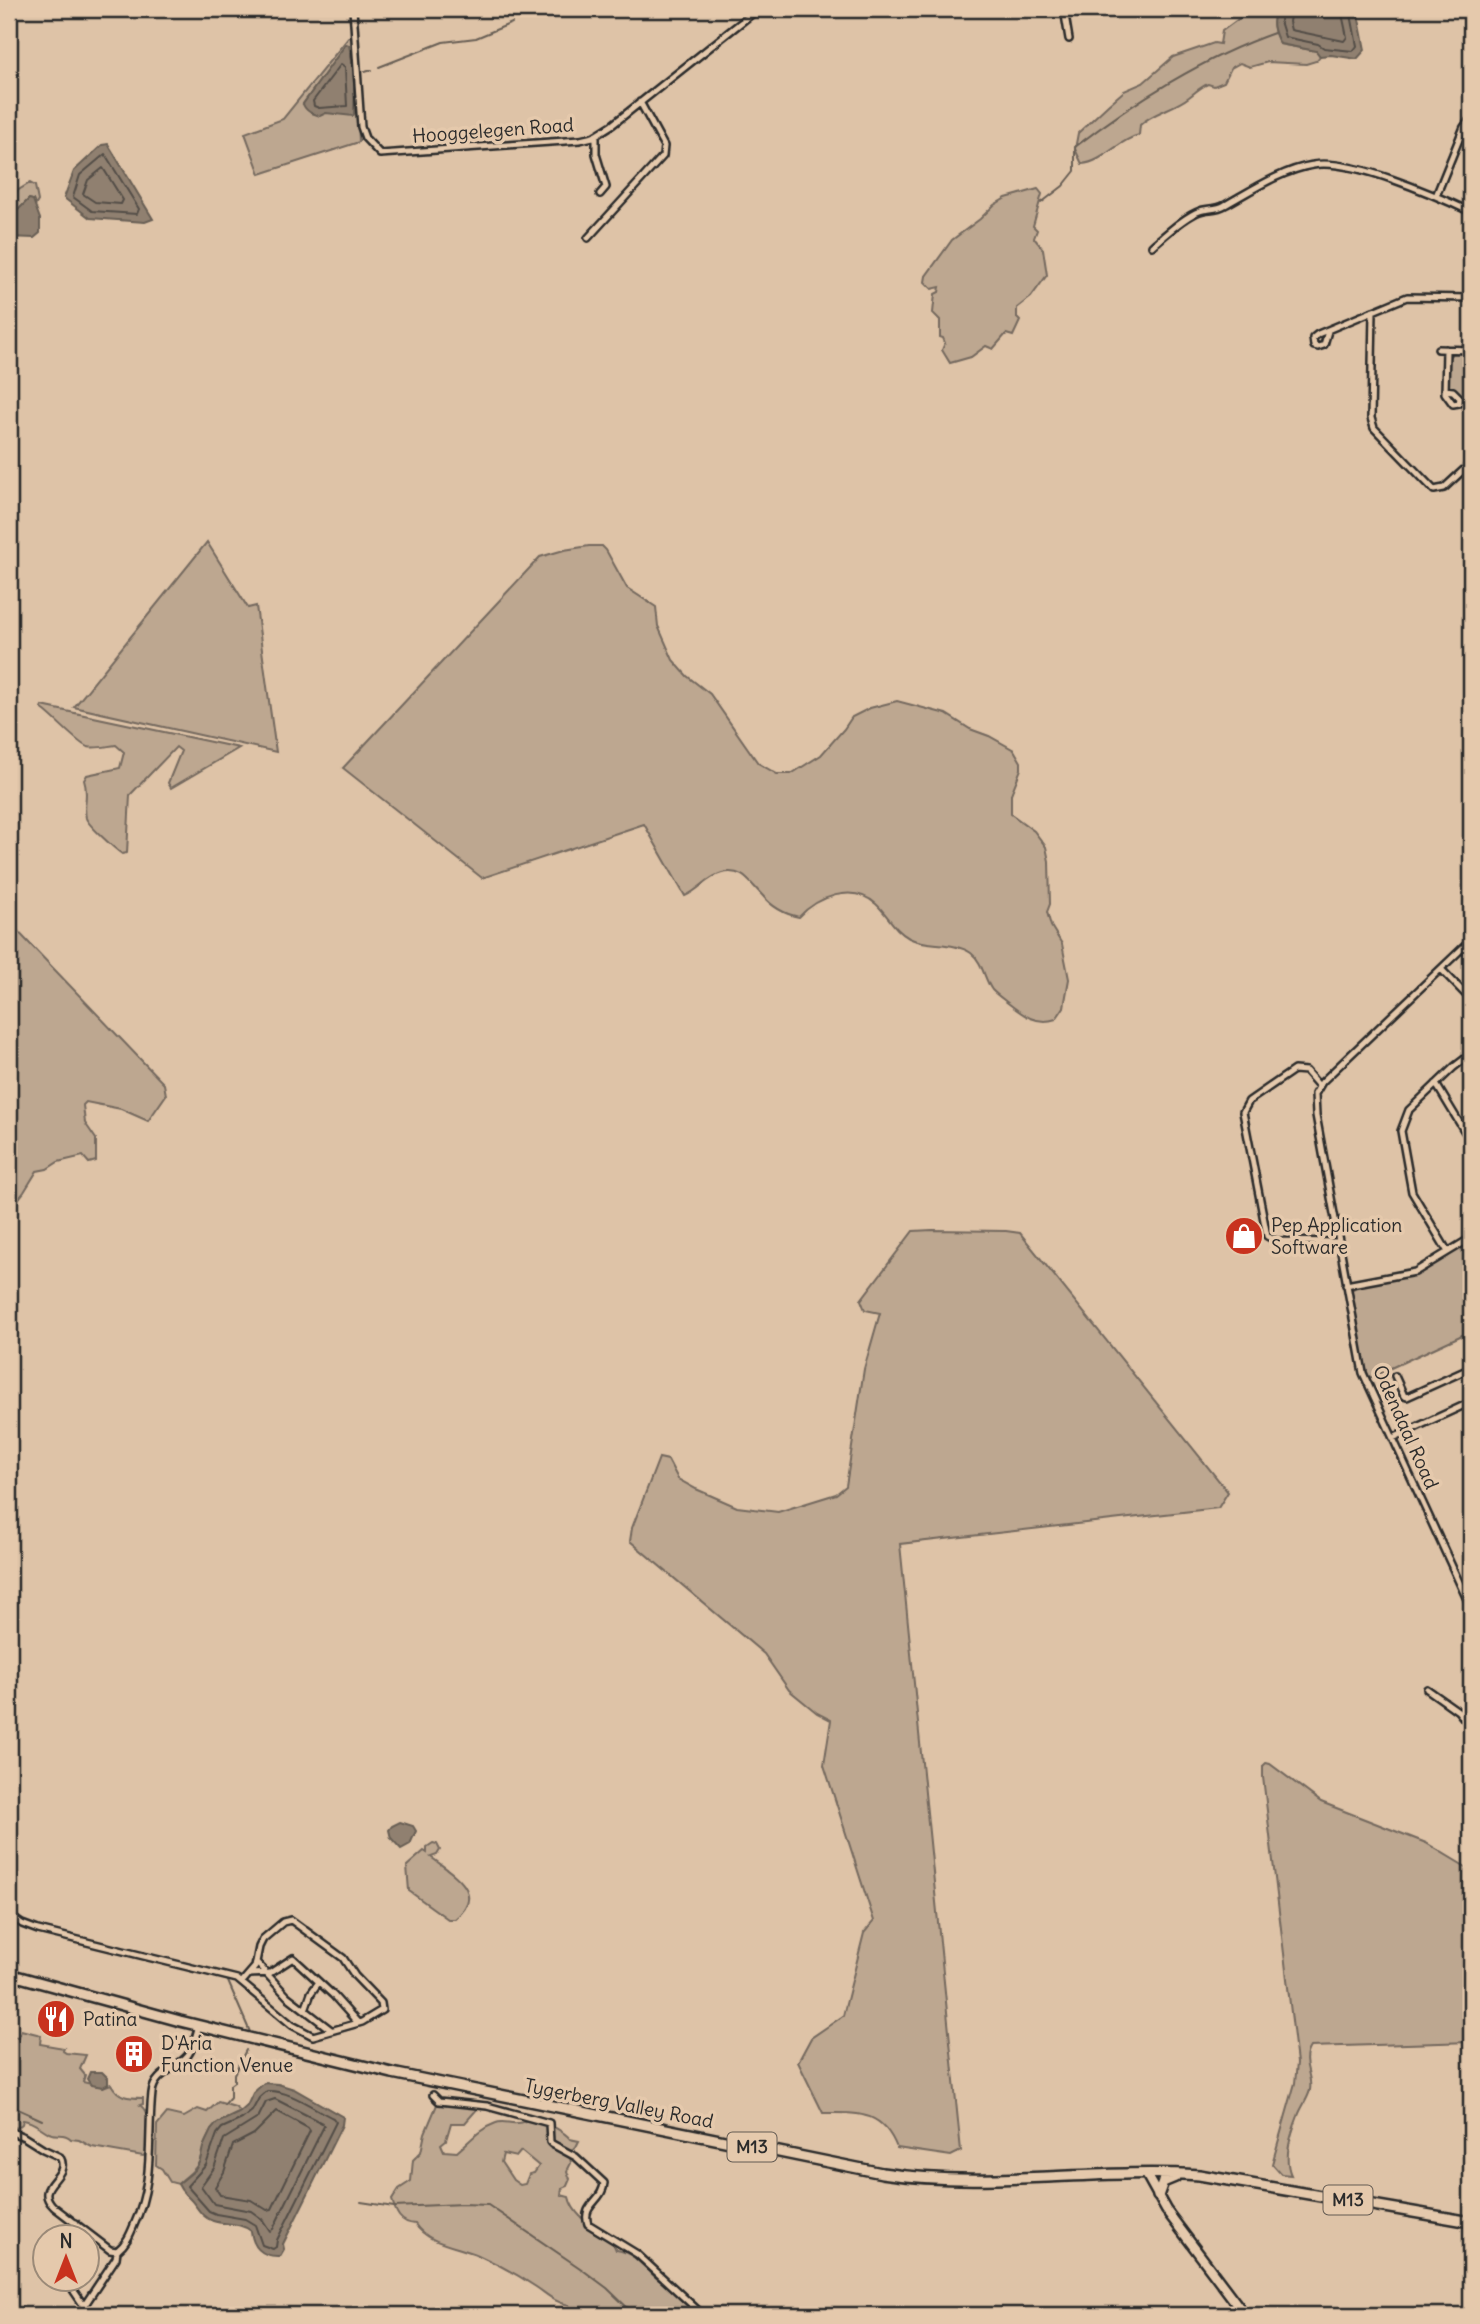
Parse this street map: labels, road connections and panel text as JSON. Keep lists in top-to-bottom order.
{
  "streets": {
    "main road": ["Tygerberg Valley Road", "M13"],
    "street": ["Hooggelegen Road", "Odendaal Road"]
  },
  "crossings": [
    ["Tygerberg Valley Road", "M13"]
  ],
  "places": {
    "shop": ["Pep Application Software"],
    "restaurant": ["Patina"],
    "building": ["D'Aria Function Venue"]
  },
  "north": "top"
}
